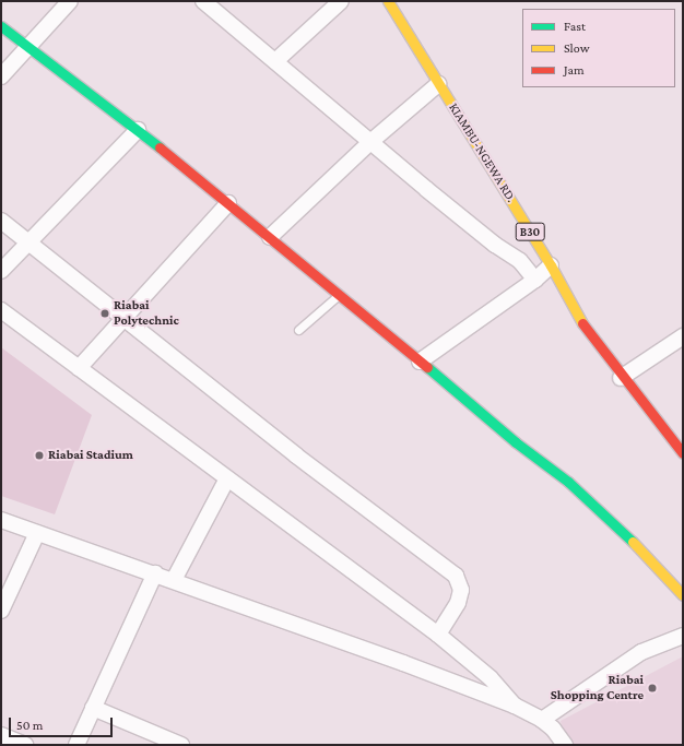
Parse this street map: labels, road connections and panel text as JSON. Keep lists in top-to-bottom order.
{
  "streets": {
    "main road": ["KIAMBU-NGEWA RD.", "B30"]
  },
  "places": ["Riabai Polytechnic", "Riabai Stadium", "Riabai Shopping Centre"],
  "legend": ["Fast", "Slow", "Jam"],
  "scale_bar": "50 m"
}
